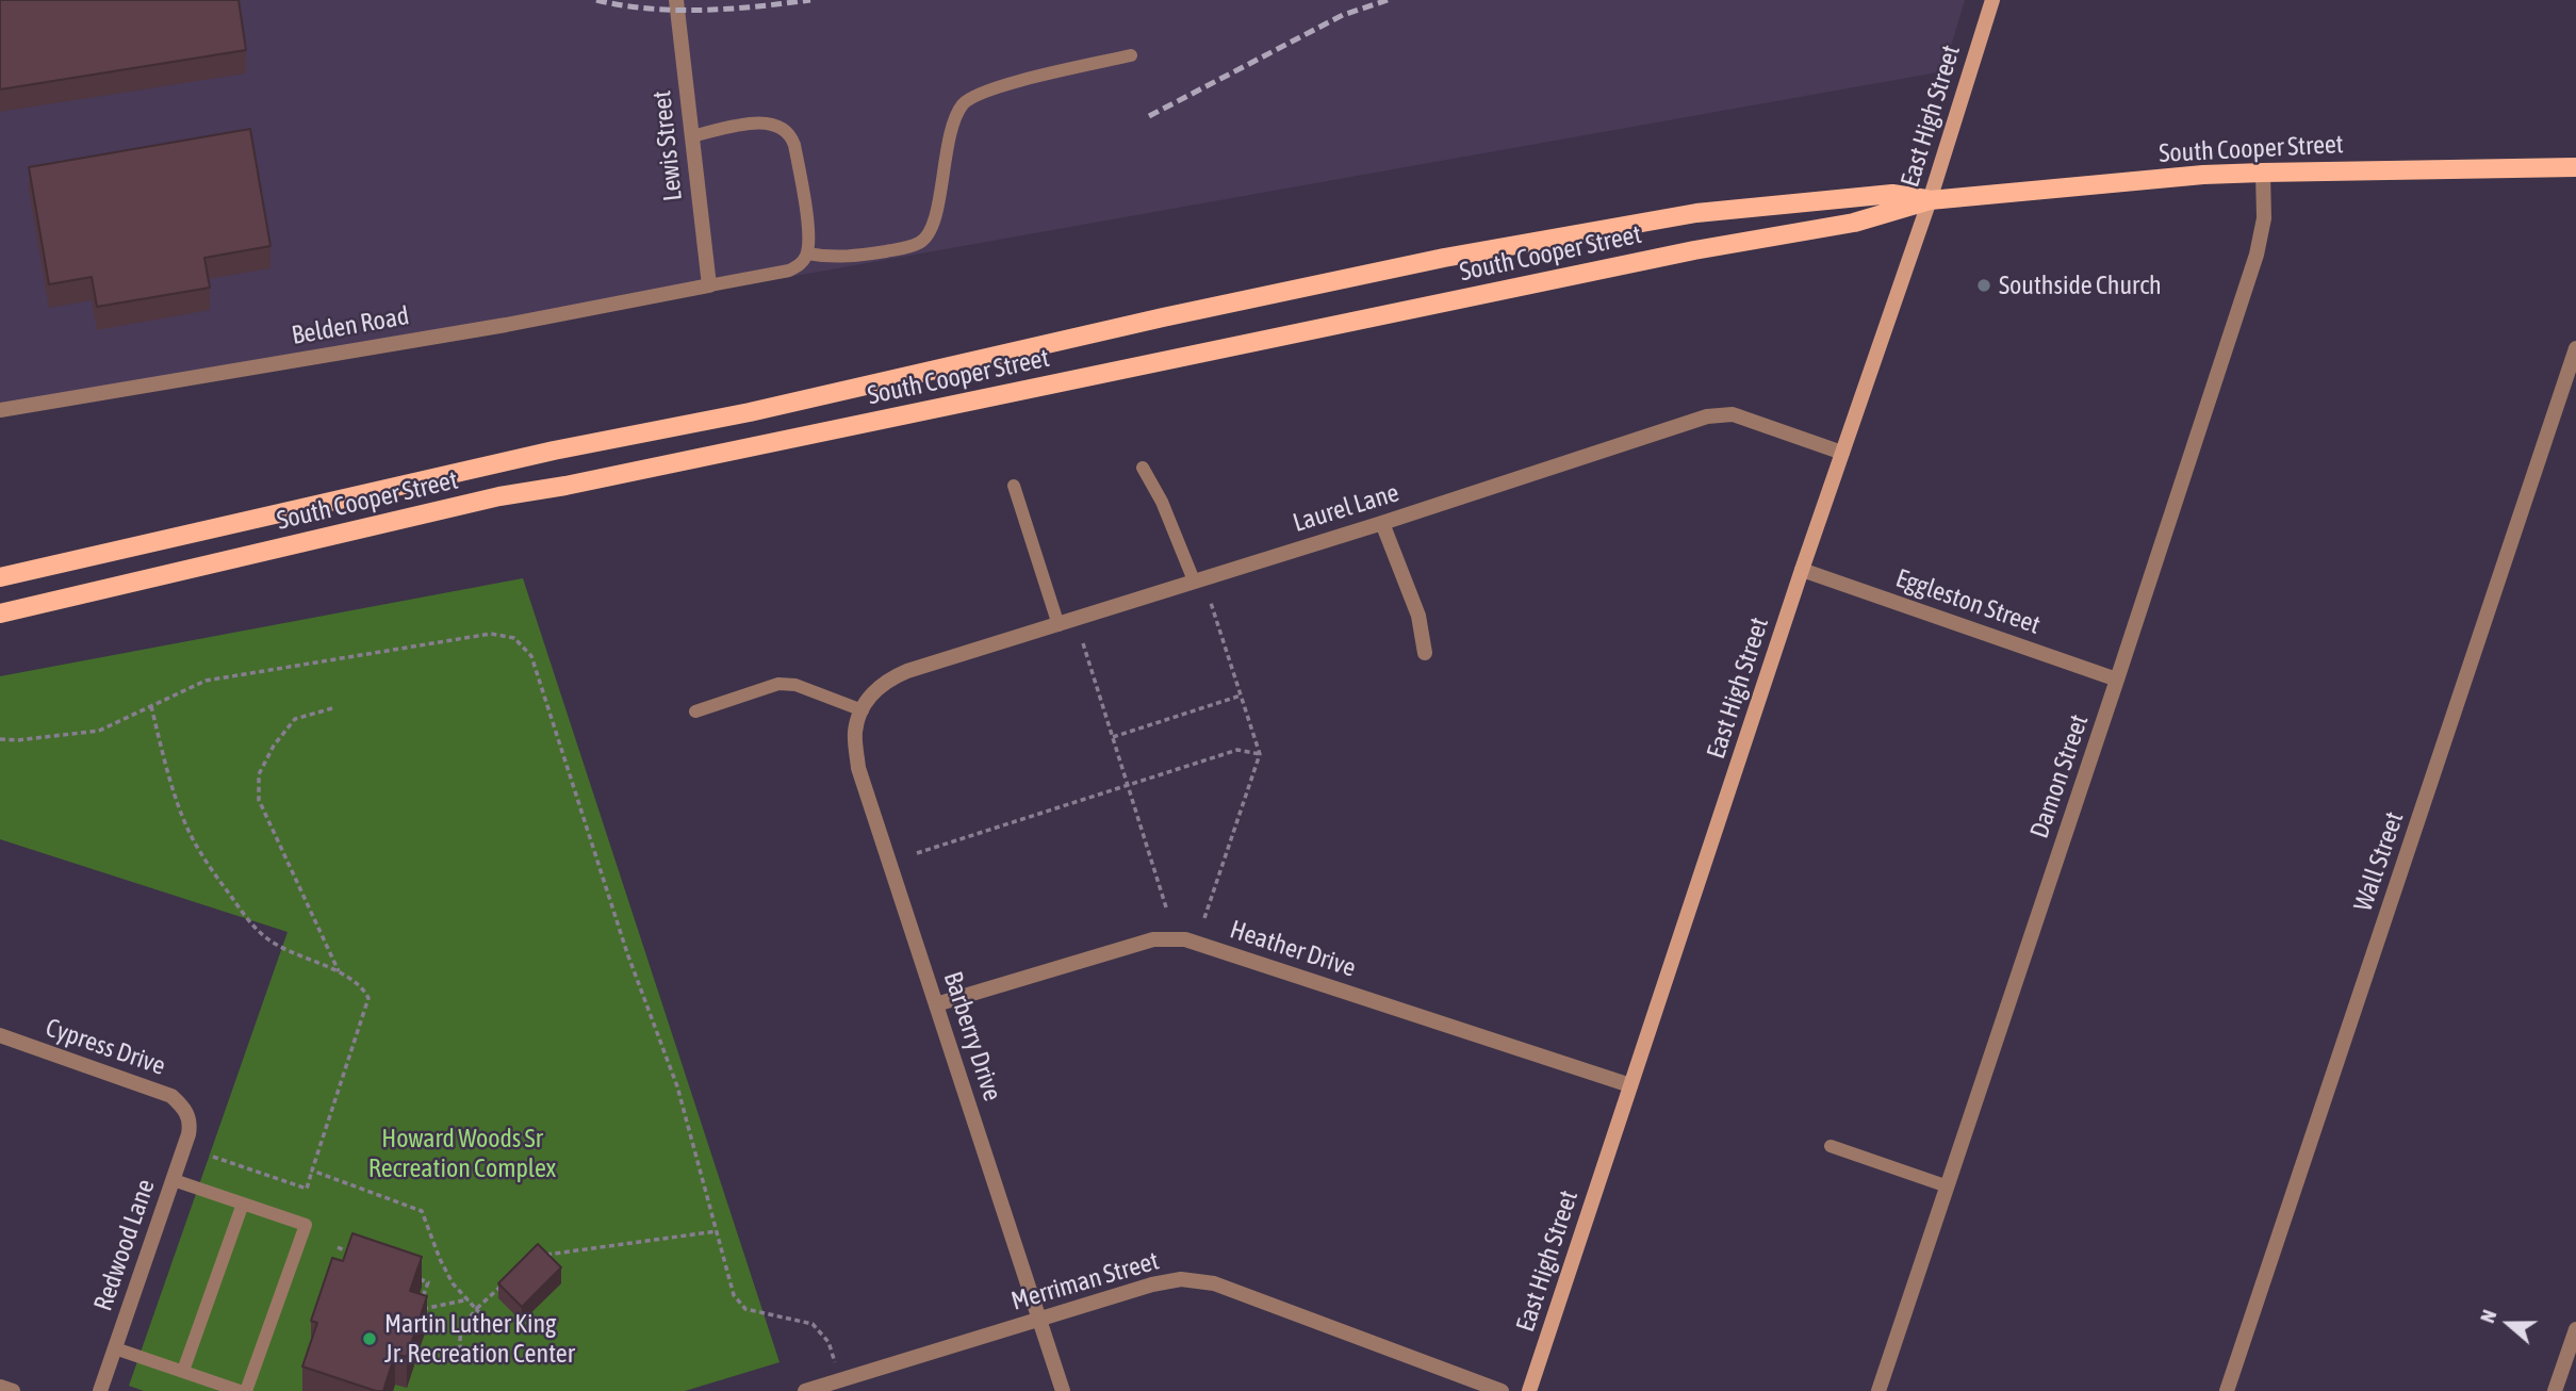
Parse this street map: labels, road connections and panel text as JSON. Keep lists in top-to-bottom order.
{
  "streets": {
    "main road": ["South Cooper Street"],
    "street": [
      "East High Street",
      "Lewis Street",
      "Belden Road",
      "Laurel Lane",
      "Eggleston Street",
      "Damon Street",
      "Wall Street",
      "Heather Drive",
      "Barberry Drive",
      "Cypress Drive",
      "Redwood Lane",
      "Merriman Street"
    ]
  },
  "crossings": [
    ["East High Street", "South Cooper Street"],
    ["East High Street", "Laurel Lane"],
    ["East High Street", "Eggleston Street"],
    ["East High Street", "Heather Drive"],
    ["Lewis Street", "Belden Road"],
    ["South Cooper Street", "Damon Street"],
    ["Laurel Lane", "Barberry Drive"],
    ["Eggleston Street", "Damon Street"],
    ["Heather Drive", "Barberry Drive"],
    ["Barberry Drive", "Merriman Street"],
    ["Cypress Drive", "Redwood Lane"]
  ],
  "parks": ["Howard Woods Sr Recreation Complex"],
  "places": ["Southside Church", "Martin Luther King Jr. Recreation Center"],
  "north": "left"
}
